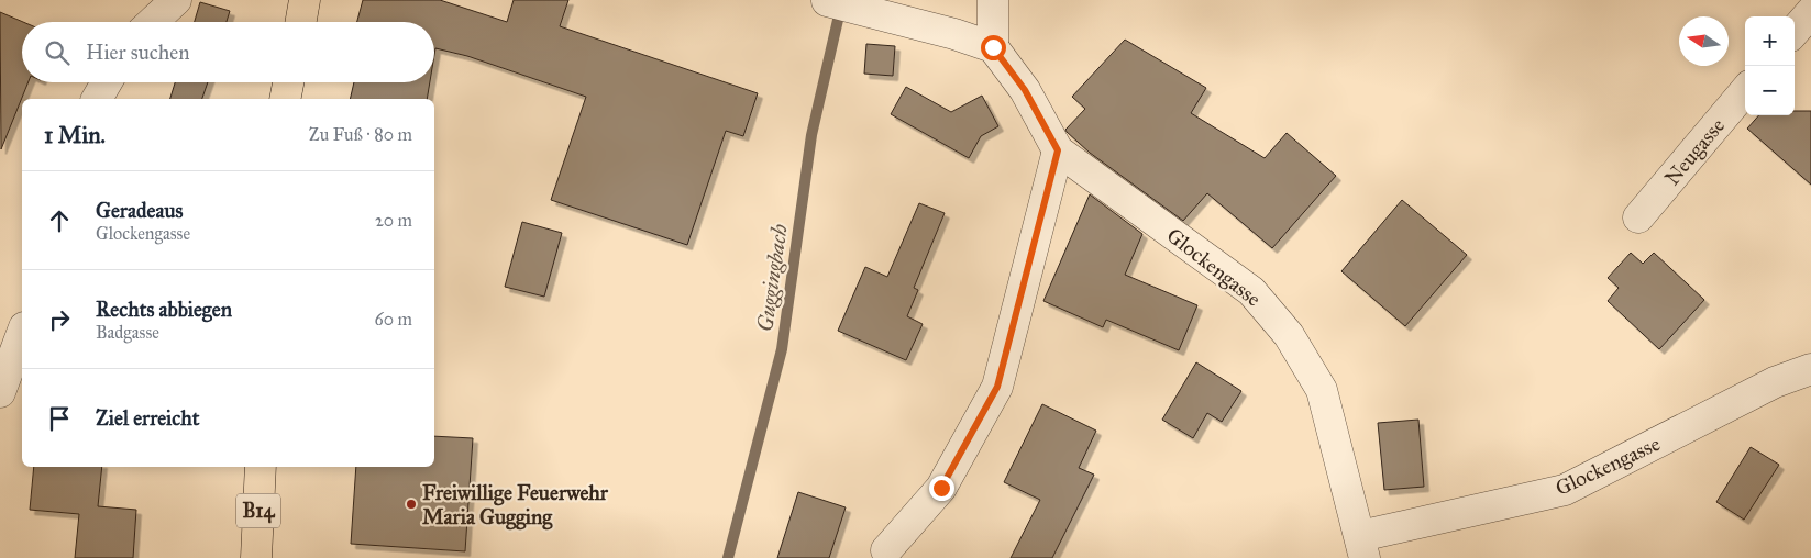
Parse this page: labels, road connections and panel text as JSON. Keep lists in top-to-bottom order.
{
  "streets": {
    "main road": ["B14"],
    "street": ["Neugasse", "Glockengasse"]
  },
  "water": ["Guggingbach"],
  "places": ["Freiwillige Feuerwehr Maria Gugging"],
  "north": "left",
  "page": {
    "map_buttons": ["+", "−"],
    "search": "Hier suchen",
    "heading": ["1 Min.", "Zu Fuß · 80 m"],
    "list": [
      ["Geradeaus", "Glockengasse", "20 m"],
      ["Rechts abbiegen", "Badgasse", "60 m"],
      "Ziel erreicht"
    ]
  }
}
